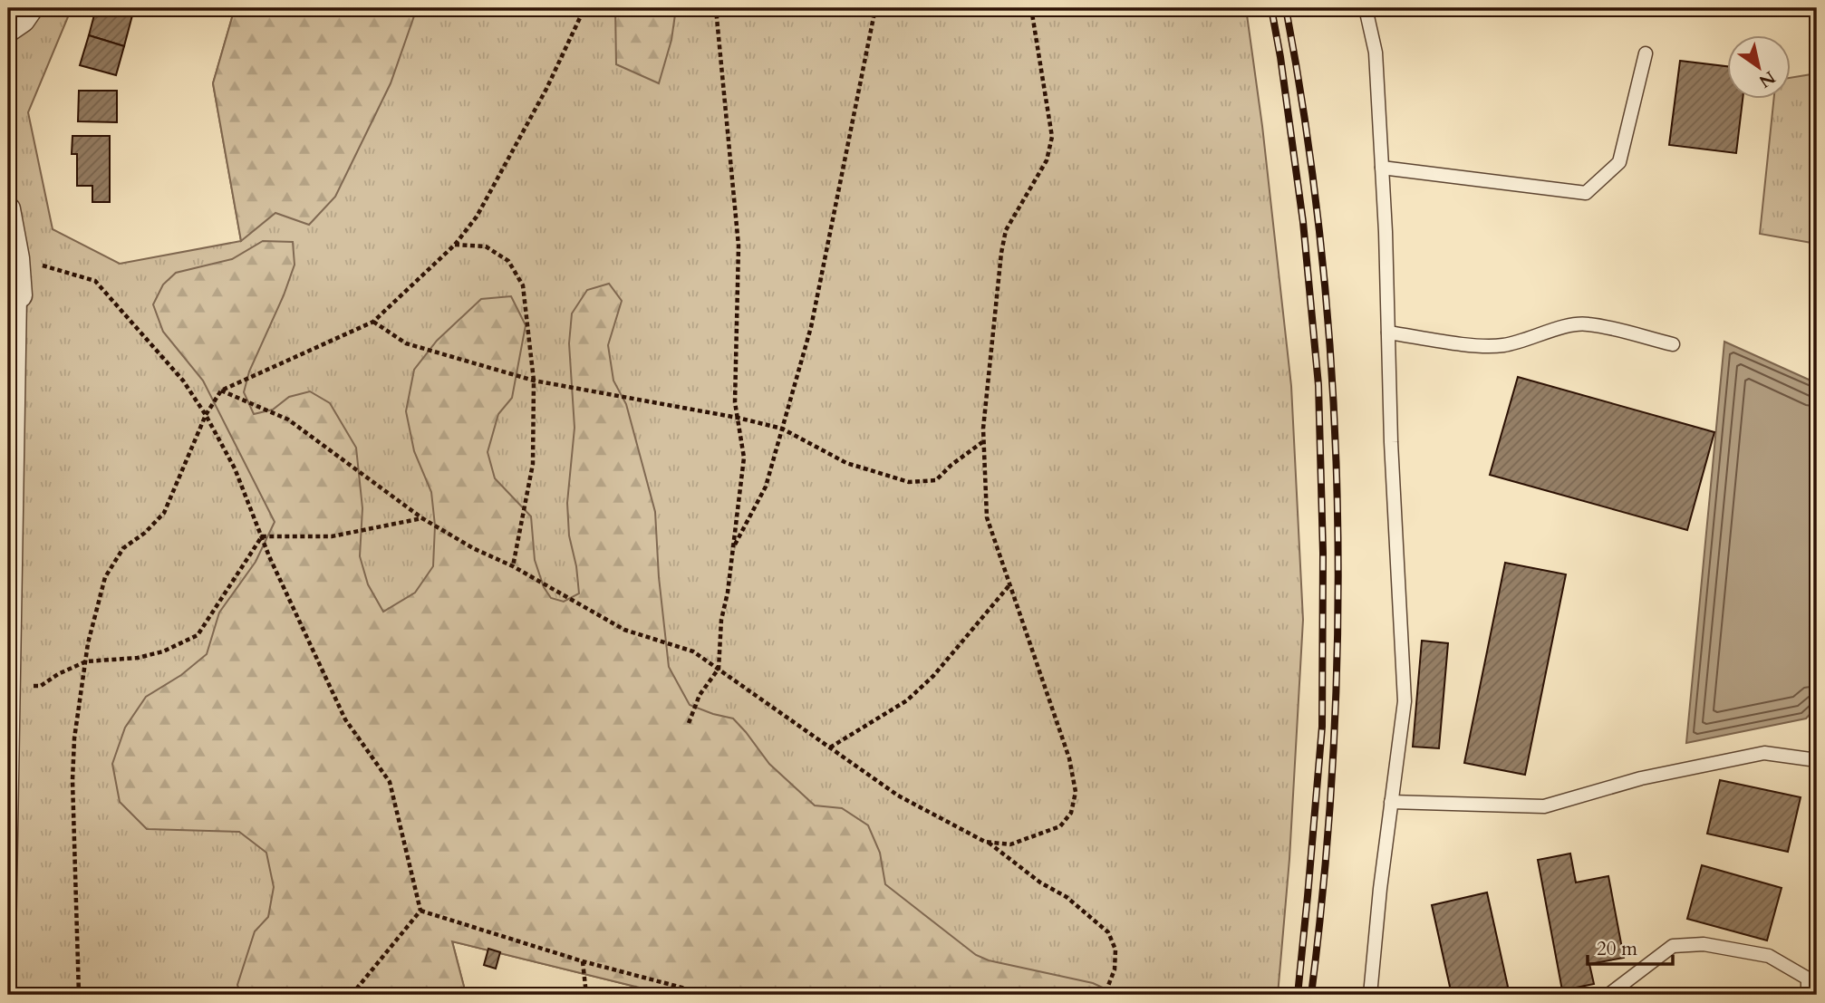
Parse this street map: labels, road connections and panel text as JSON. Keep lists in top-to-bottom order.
{
  "scale_bar": "20 m",
  "north": "bottom right"
}
